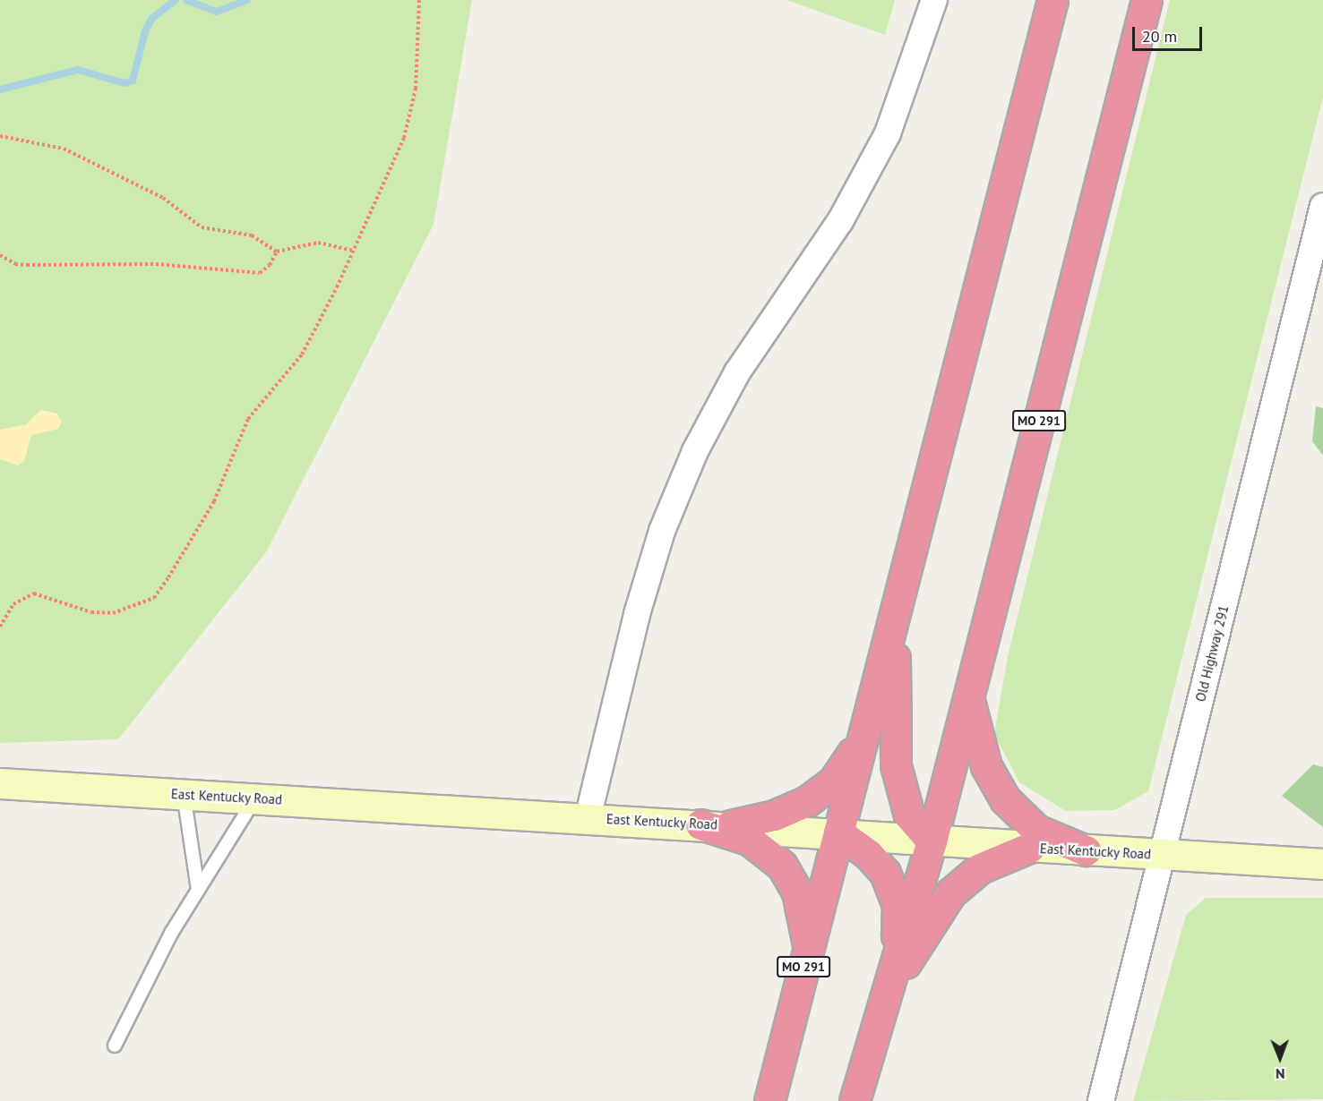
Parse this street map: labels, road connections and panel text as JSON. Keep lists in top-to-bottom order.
{
  "streets": {
    "highway": ["MO 291"],
    "main road": ["East Kentucky Road"],
    "street": ["Old Highway 291"]
  },
  "crossings": [
    ["MO 291", "East Kentucky Road"],
    ["Old Highway 291", "East Kentucky Road"]
  ],
  "scale_bar": "20 m",
  "north": "bottom"
}
